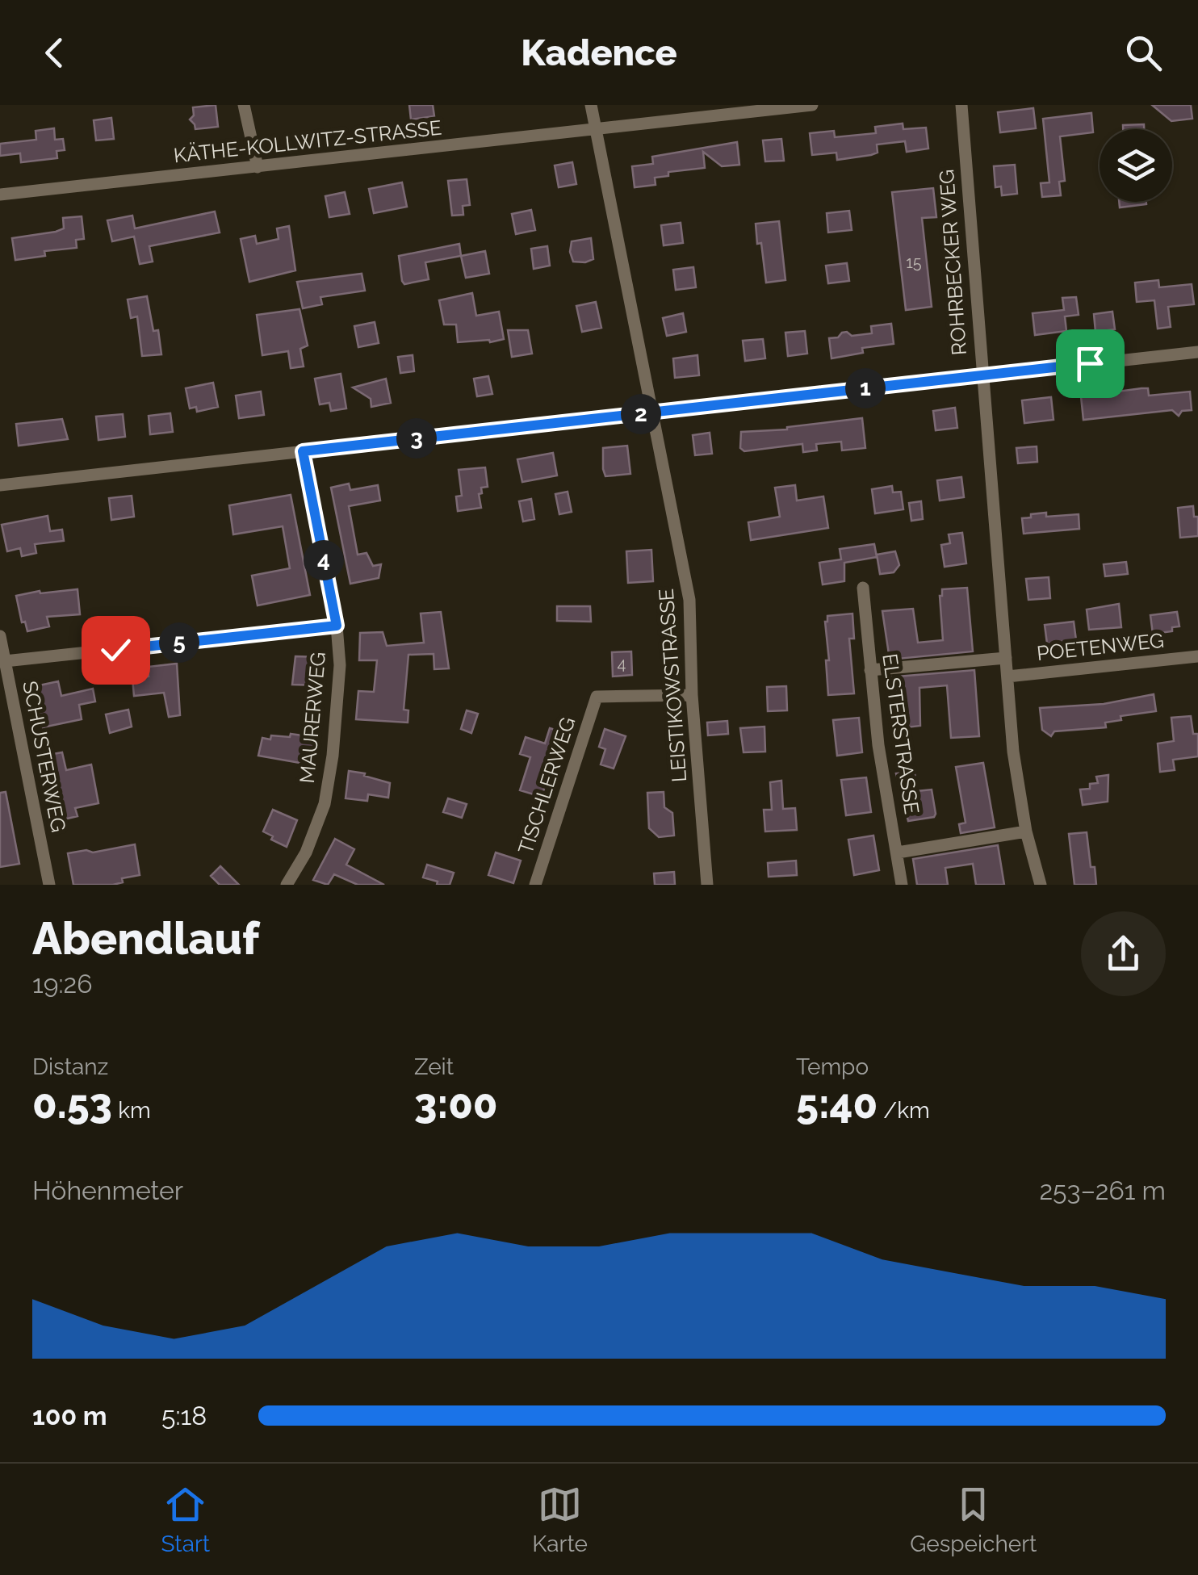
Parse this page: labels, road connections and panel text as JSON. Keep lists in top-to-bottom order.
{
  "streets": {
    "street": [
      "KÄTHE-KOLLWITZ-STRASSE",
      "ROHRBECKER WEG",
      "POETENWEG",
      "LEISTIKOWSTRASSE",
      "MAURERWEG",
      "ELSTERSTRASSE",
      "SCHUSTERWEG",
      "TISCHLERWEG"
    ]
  },
  "crossings": [
    ["KÄTHE-KOLLWITZ-STRASSE", "LEISTIKOWSTRASSE"],
    ["ROHRBECKER WEG", "POETENWEG"],
    ["LEISTIKOWSTRASSE", "TISCHLERWEG"]
  ],
  "house_numbers": ["15", "4"],
  "page": {
    "header": "Kadence",
    "pins": [
      "1",
      "2",
      "3",
      "4",
      "5"
    ],
    "heading": ["Abendlauf", "19:26"],
    "stats": [
      ["Distanz", "0.53 km"],
      ["Zeit", "3:00"],
      ["Tempo", "5:40 /km"]
    ],
    "chart": ["Höhenmeter", "253–261 m"],
    "list": [
      {
        "name": "100 m",
        "note": "5:18"
      }
    ],
    "tabs": ["Start", "Karte", "Gespeichert"]
  }
}
